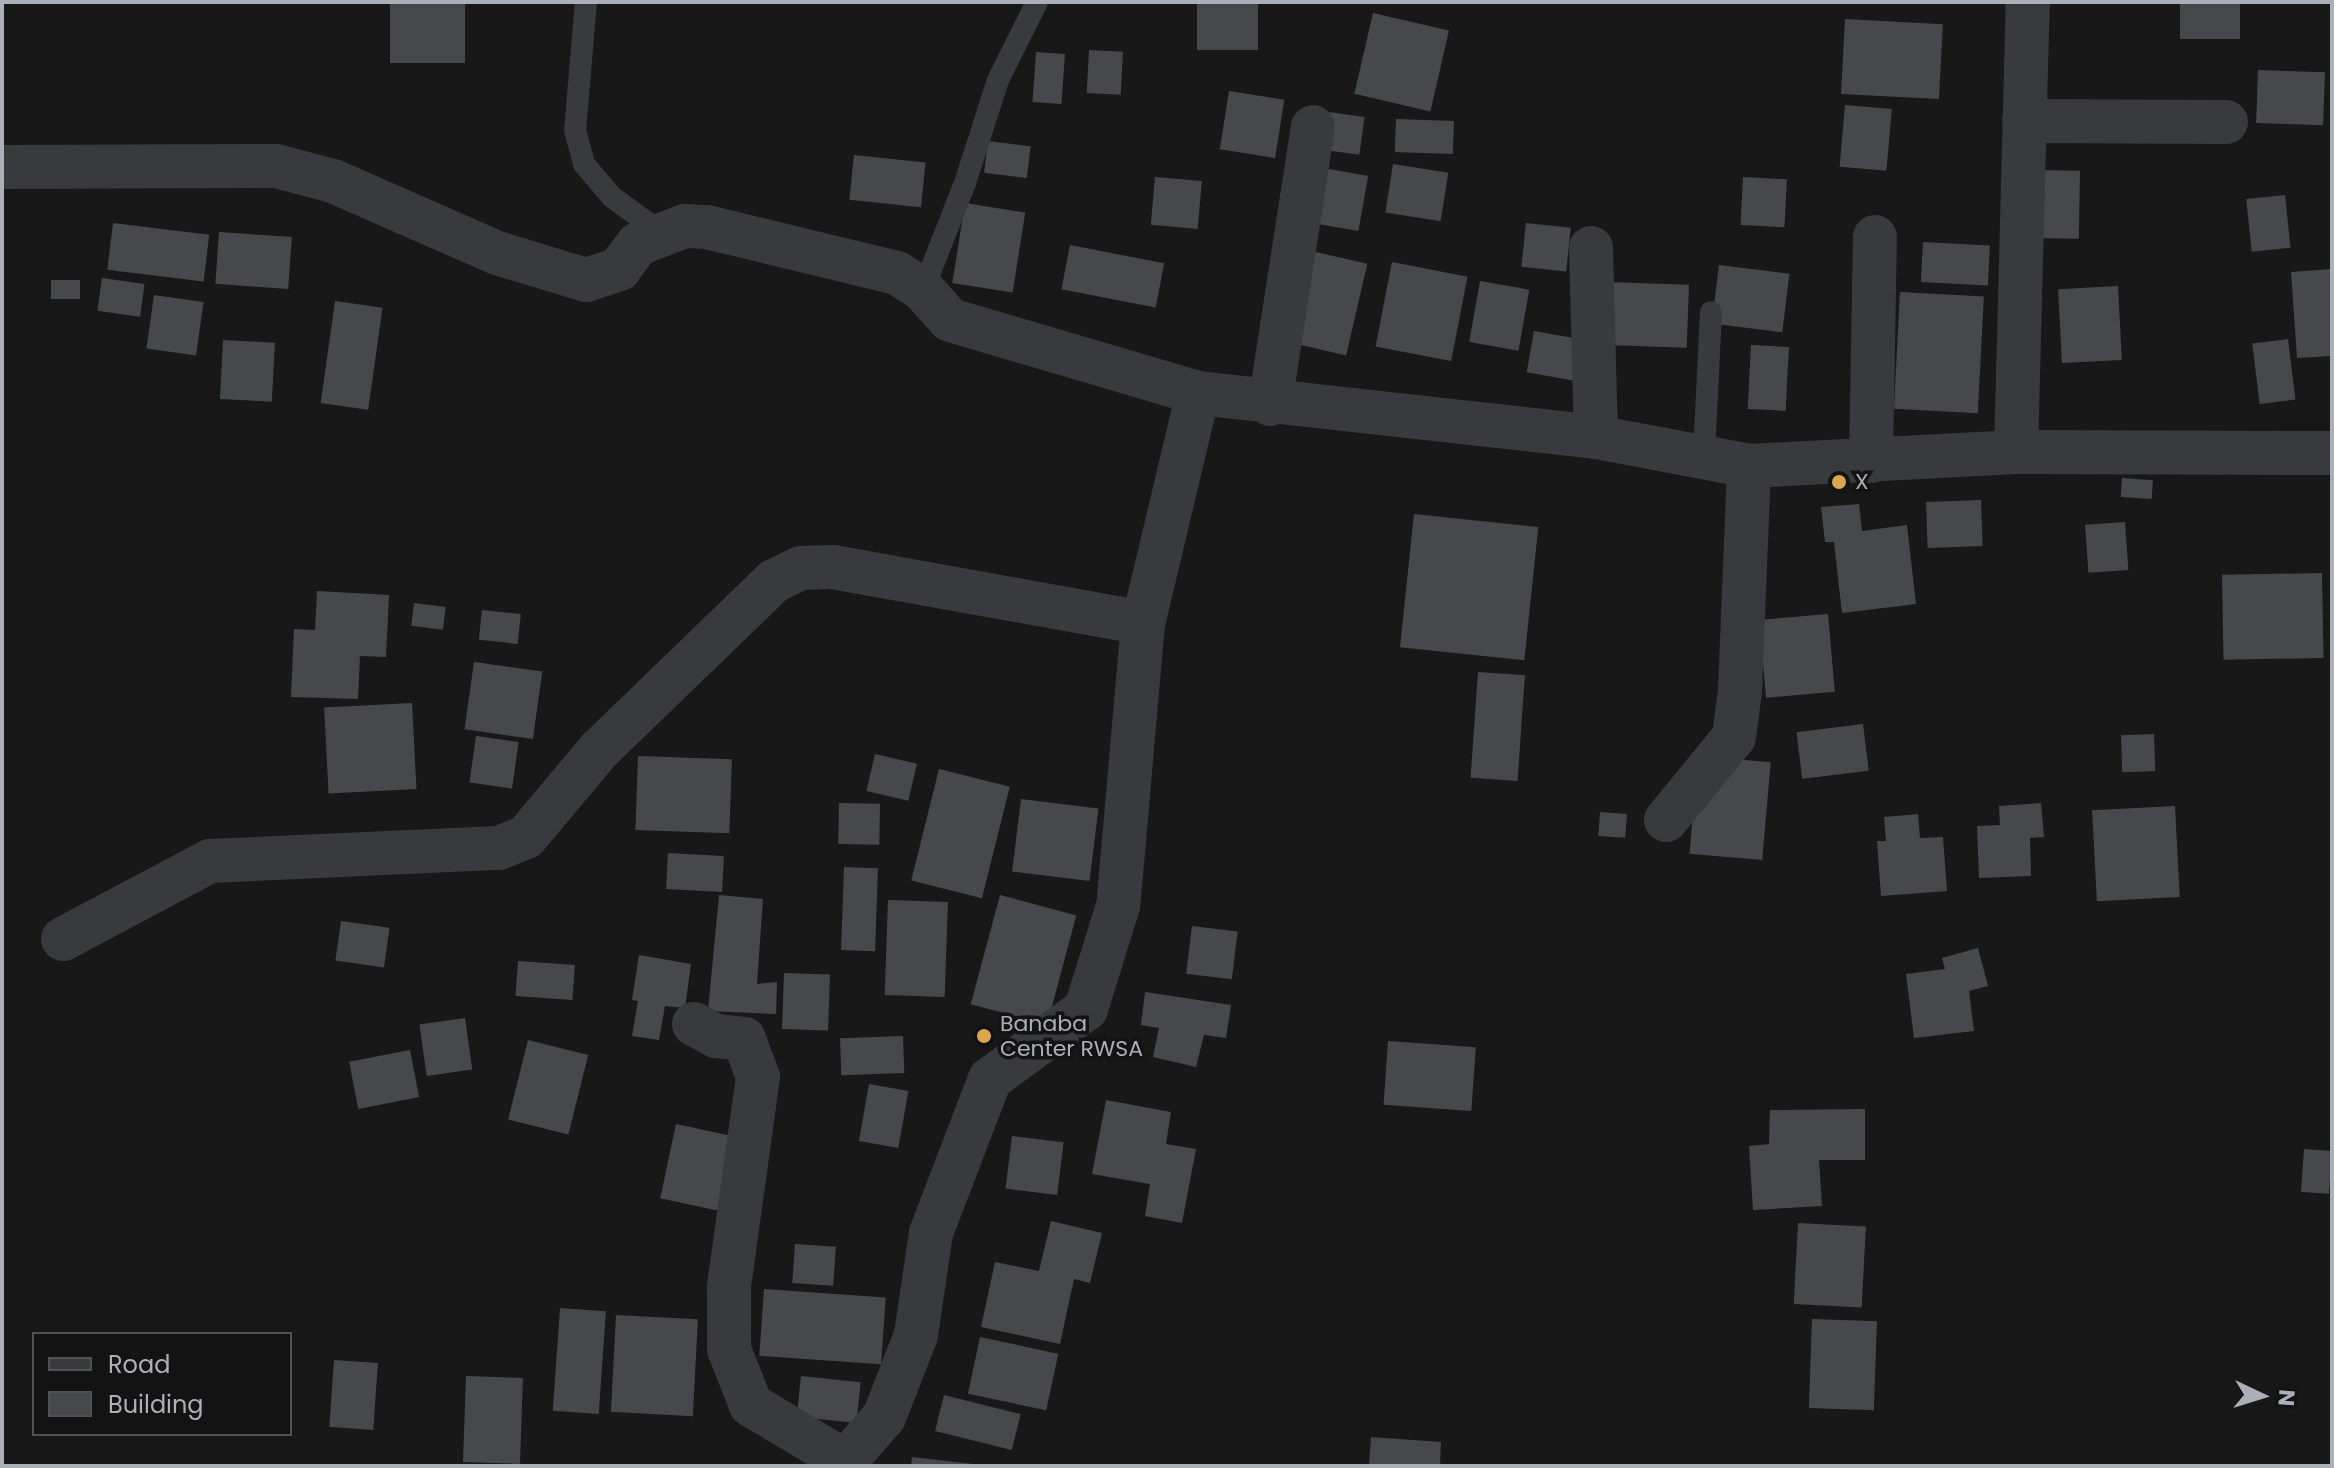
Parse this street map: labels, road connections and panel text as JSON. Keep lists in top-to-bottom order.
{
  "places": ["X", "Banaba Center RWSA"],
  "legend": ["Road", "Building"],
  "north": "right"
}
